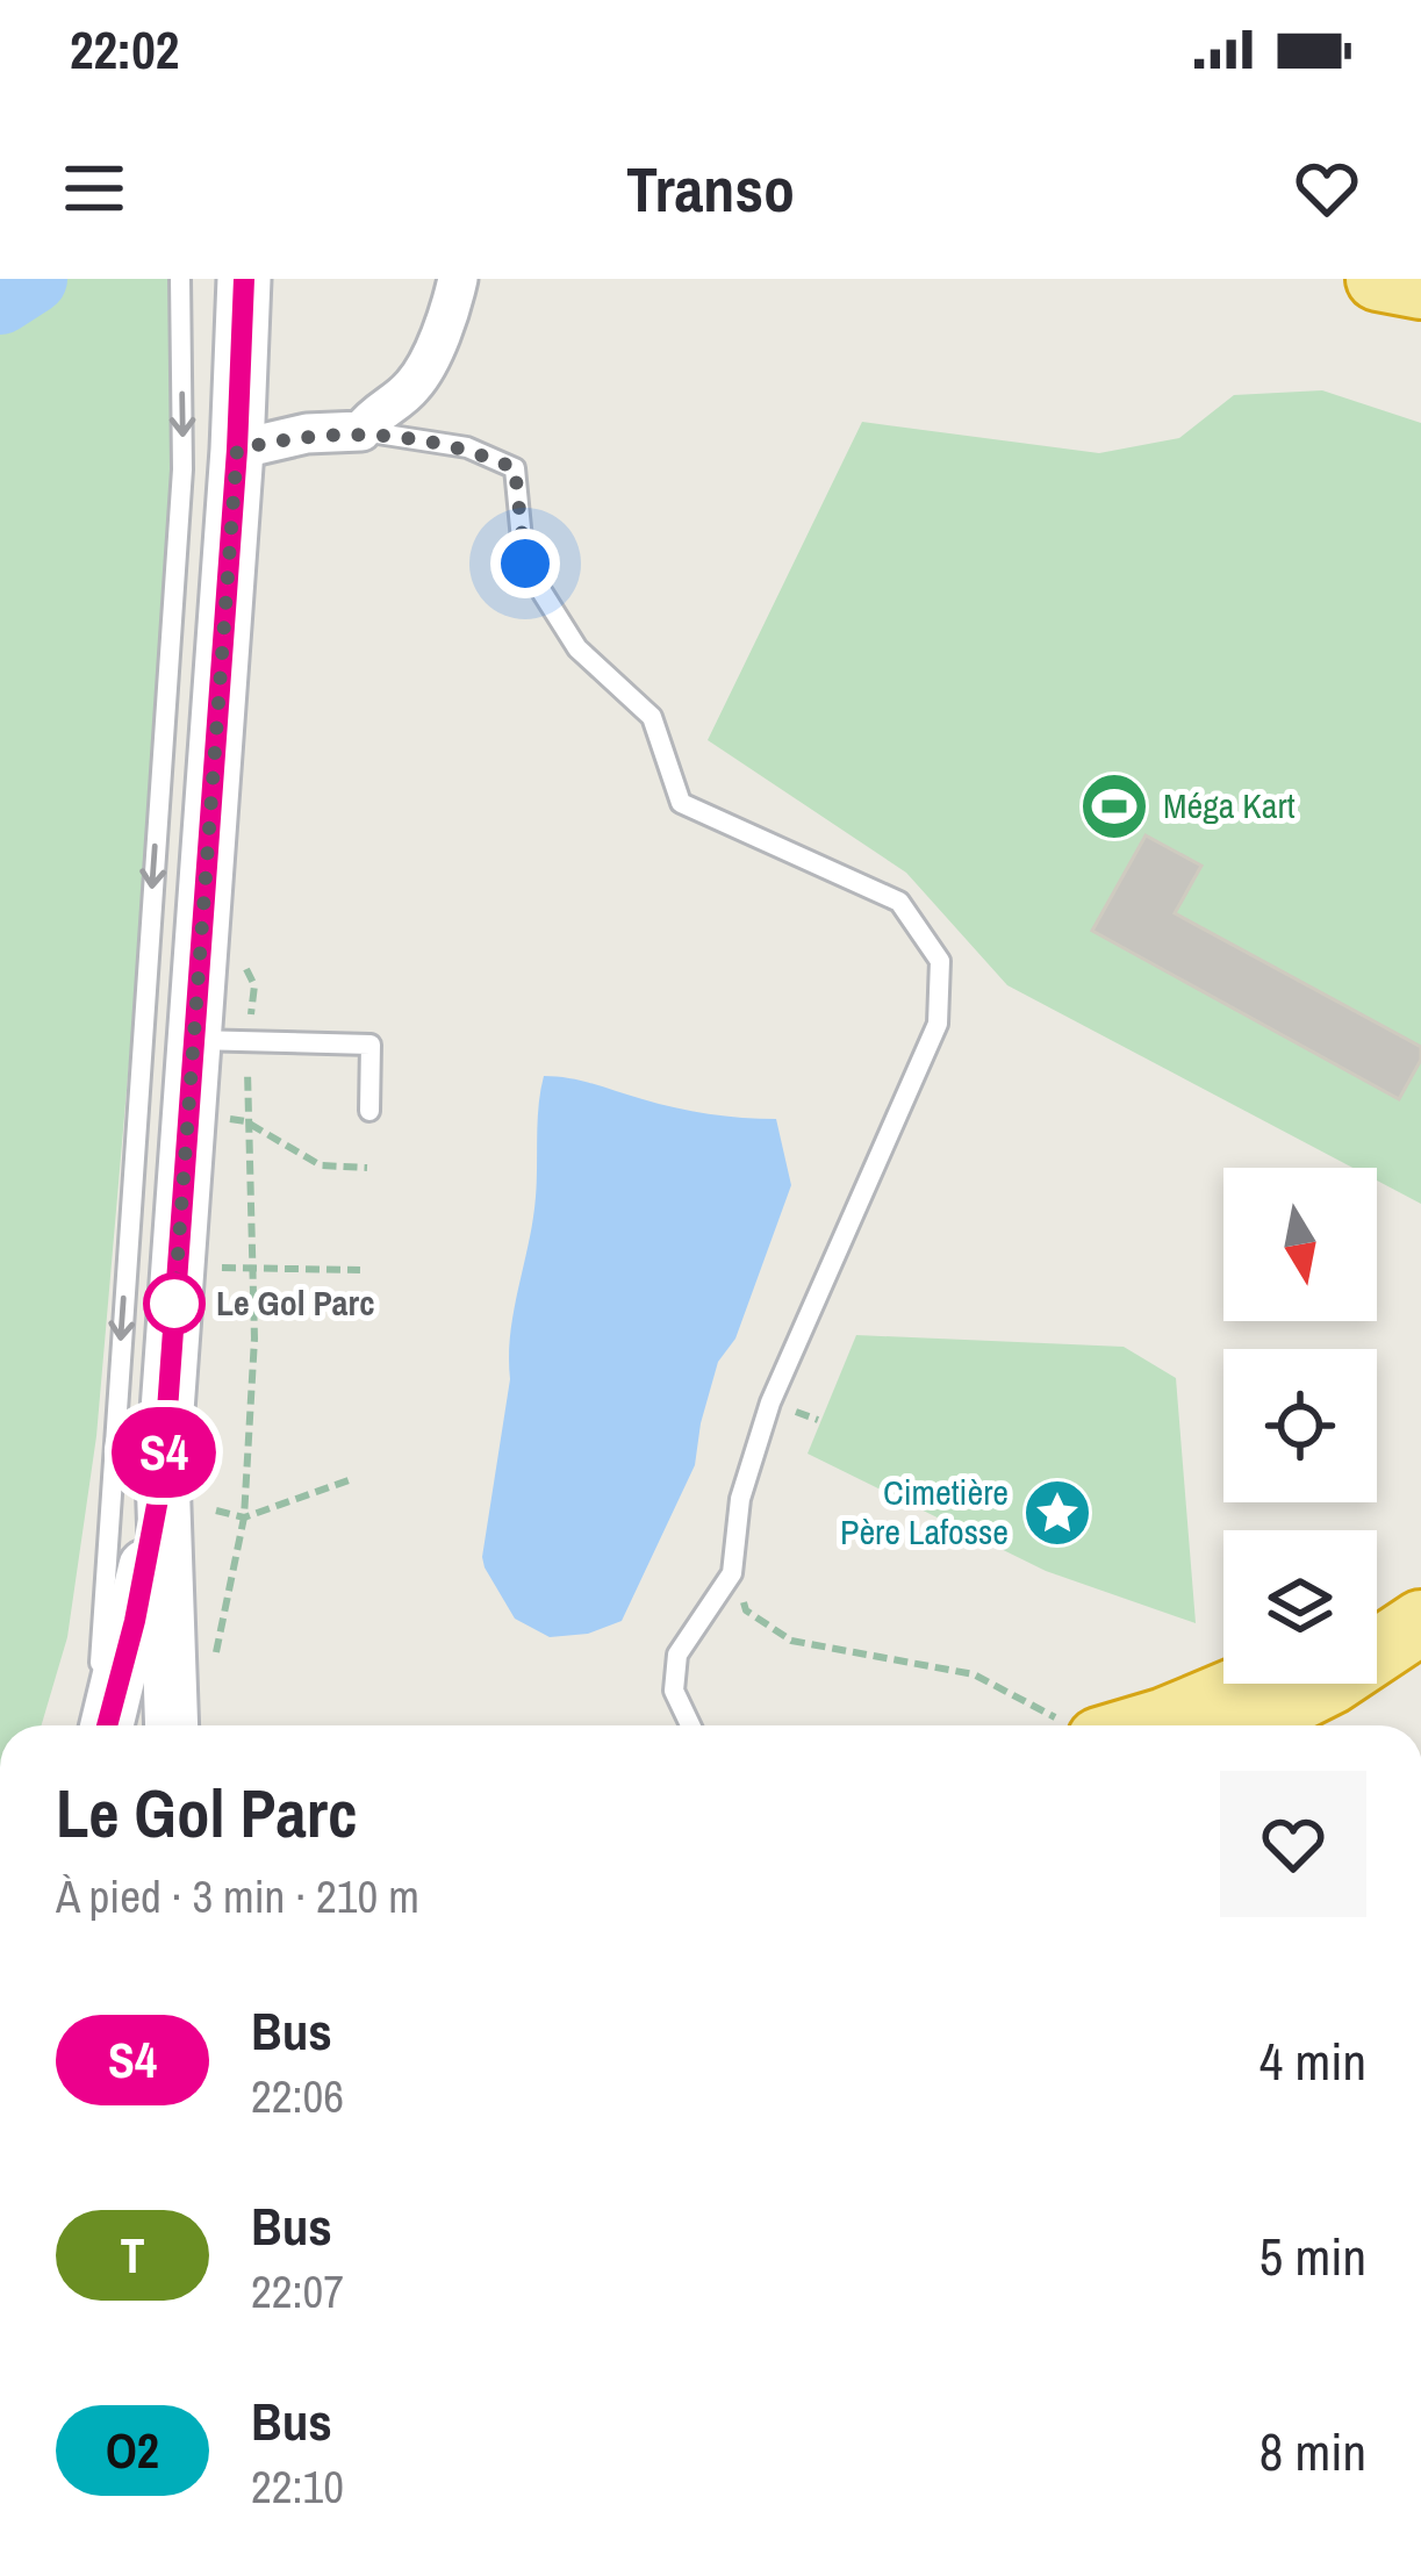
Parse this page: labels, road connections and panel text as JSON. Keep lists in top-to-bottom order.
{
  "places": {
    "sports": ["Méga Kart"],
    "other": ["Le Gol Parc"],
    "place": ["Cimetière Père Lafosse"]
  },
  "lines": ["bus line S4"],
  "north": "bottom",
  "page": {
    "status": "22:02",
    "header": "Transo",
    "on_map": "S4",
    "heading": ["Le Gol Parc", "À pied · 3 min · 210 m"],
    "list": [
      {
        "mark": "S4",
        "name": "Bus",
        "note": "22:06",
        "value": "4 min"
      },
      {
        "mark": "T",
        "name": "Bus",
        "note": "22:07",
        "value": "5 min"
      },
      {
        "mark": "O2",
        "name": "Bus",
        "note": "22:10",
        "value": "8 min"
      }
    ]
  }
}
